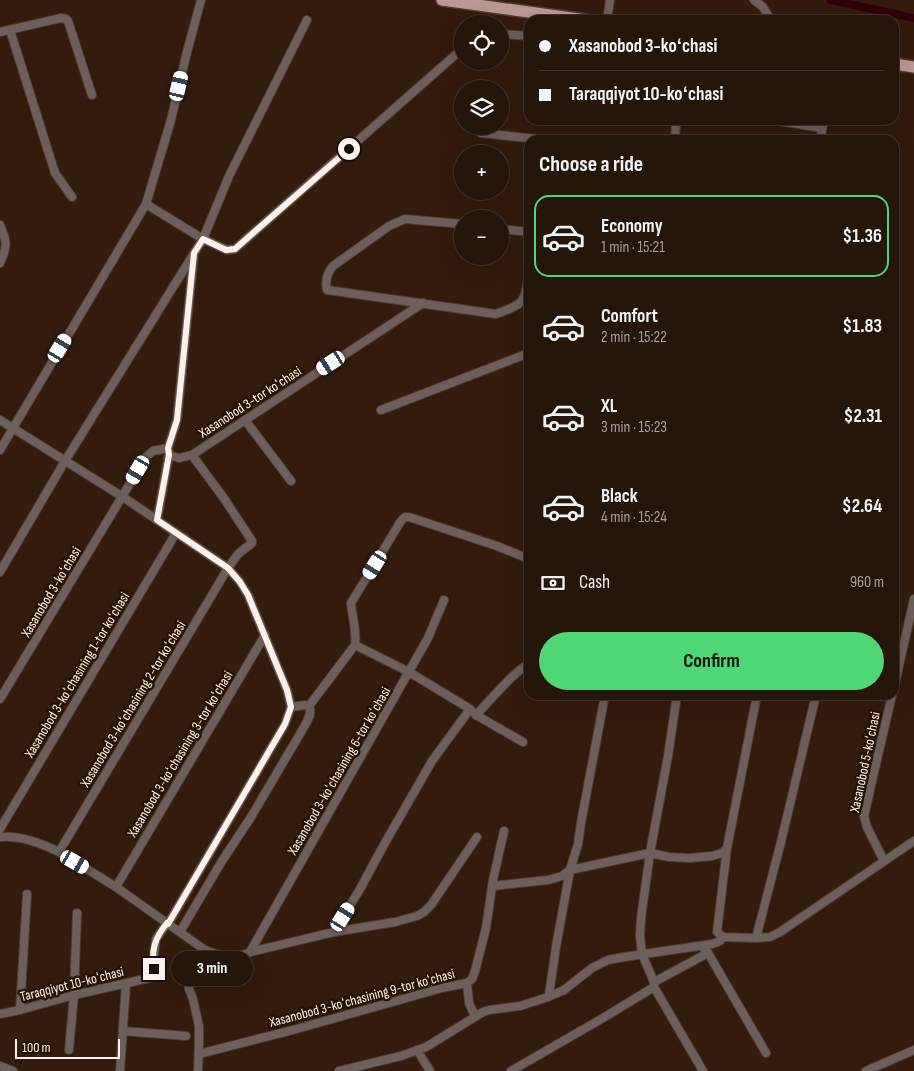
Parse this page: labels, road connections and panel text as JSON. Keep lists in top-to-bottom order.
{
  "streets": {
    "street": [
      "Xasanobod 3-tor koʻchasi",
      "Xasanobod 3-koʻchasi",
      "Xasanobod 3-koʻchasining 1-tor koʻchasi",
      "Xasanobod 3-koʻchasining 2-tor koʻchasi",
      "Xasanobod 3-koʻchasining 3-tor koʻchasi",
      "Xasanobod 5-koʻchasi",
      "Xasanobod 3-koʻchasining 6-tor koʻchasi",
      "Taraqqiyot 10-koʻchasi",
      "Xasanobod 3-koʻchasining 9-tor koʻchasi"
    ]
  },
  "crossings": [
    ["Xasanobod 3-tor koʻchasi", "Xasanobod 3-koʻchasi"],
    ["Xasanobod 3-tor koʻchasi", "Xasanobod 3-koʻchasining 2-tor koʻchasi"]
  ],
  "scale_bar": "100 m",
  "page": {
    "map_buttons": ["+", "−"],
    "banner": ["Xasanobod 3-koʻchasi", "Taraqqiyot 10-koʻchasi"],
    "heading": "Choose a ride",
    "list": [
      {
        "name": "Economy",
        "note": "1 min · 15:21",
        "value": "$1.36"
      },
      {
        "name": "Comfort",
        "note": "2 min · 15:22",
        "value": "$1.83"
      },
      {
        "name": "XL",
        "note": "3 min · 15:23",
        "value": "$2.31"
      },
      {
        "name": "Black",
        "note": "4 min · 15:24",
        "value": "$2.64"
      }
    ],
    "pay": ["Cash", "960 m"],
    "buttons": "Confirm",
    "bubble": "3 min",
    "scale": "100 m"
  }
}
